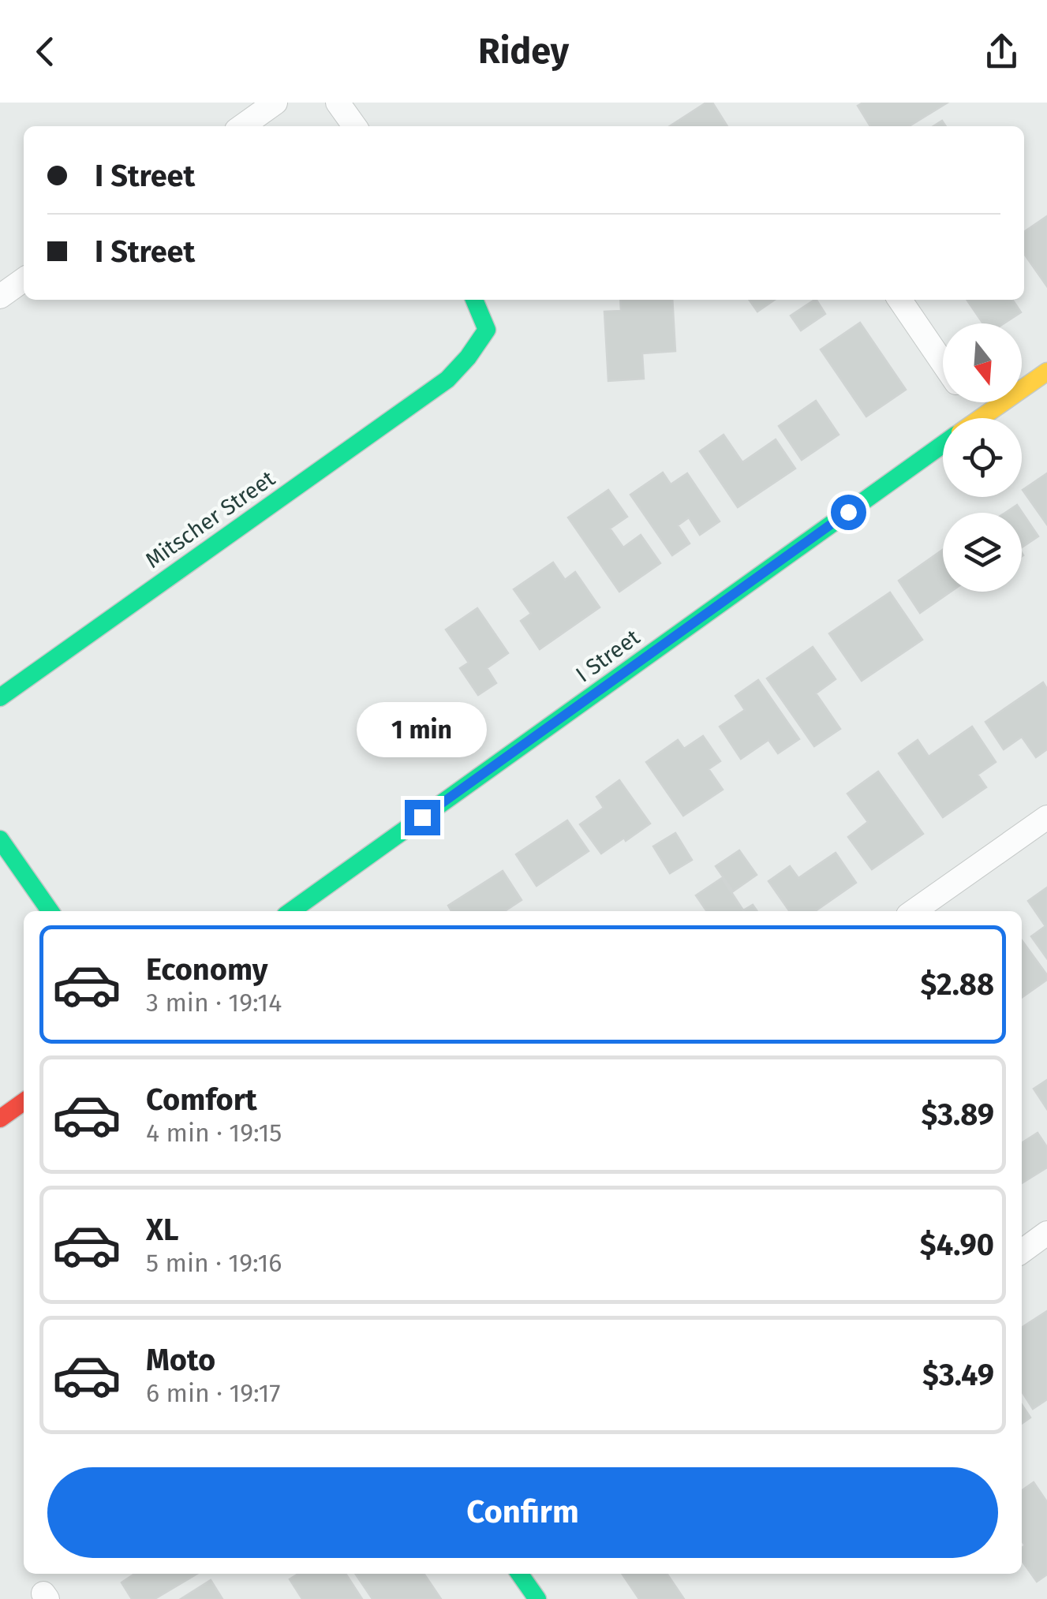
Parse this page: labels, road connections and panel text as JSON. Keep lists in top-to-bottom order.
{
  "streets": {
    "street": ["Mitscher Street", "I Street"]
  },
  "north": "bottom",
  "page": {
    "header": "Ridey",
    "banner": ["I Street", "I Street"],
    "bubble": "1 min",
    "list": [
      {
        "name": "Economy",
        "note": "3 min · 19:14",
        "value": "$2.88"
      },
      {
        "name": "Comfort",
        "note": "4 min · 19:15",
        "value": "$3.89"
      },
      {
        "name": "XL",
        "note": "5 min · 19:16",
        "value": "$4.90"
      },
      {
        "name": "Moto",
        "note": "6 min · 19:17",
        "value": "$3.49"
      }
    ],
    "buttons": "Confirm"
  }
}
